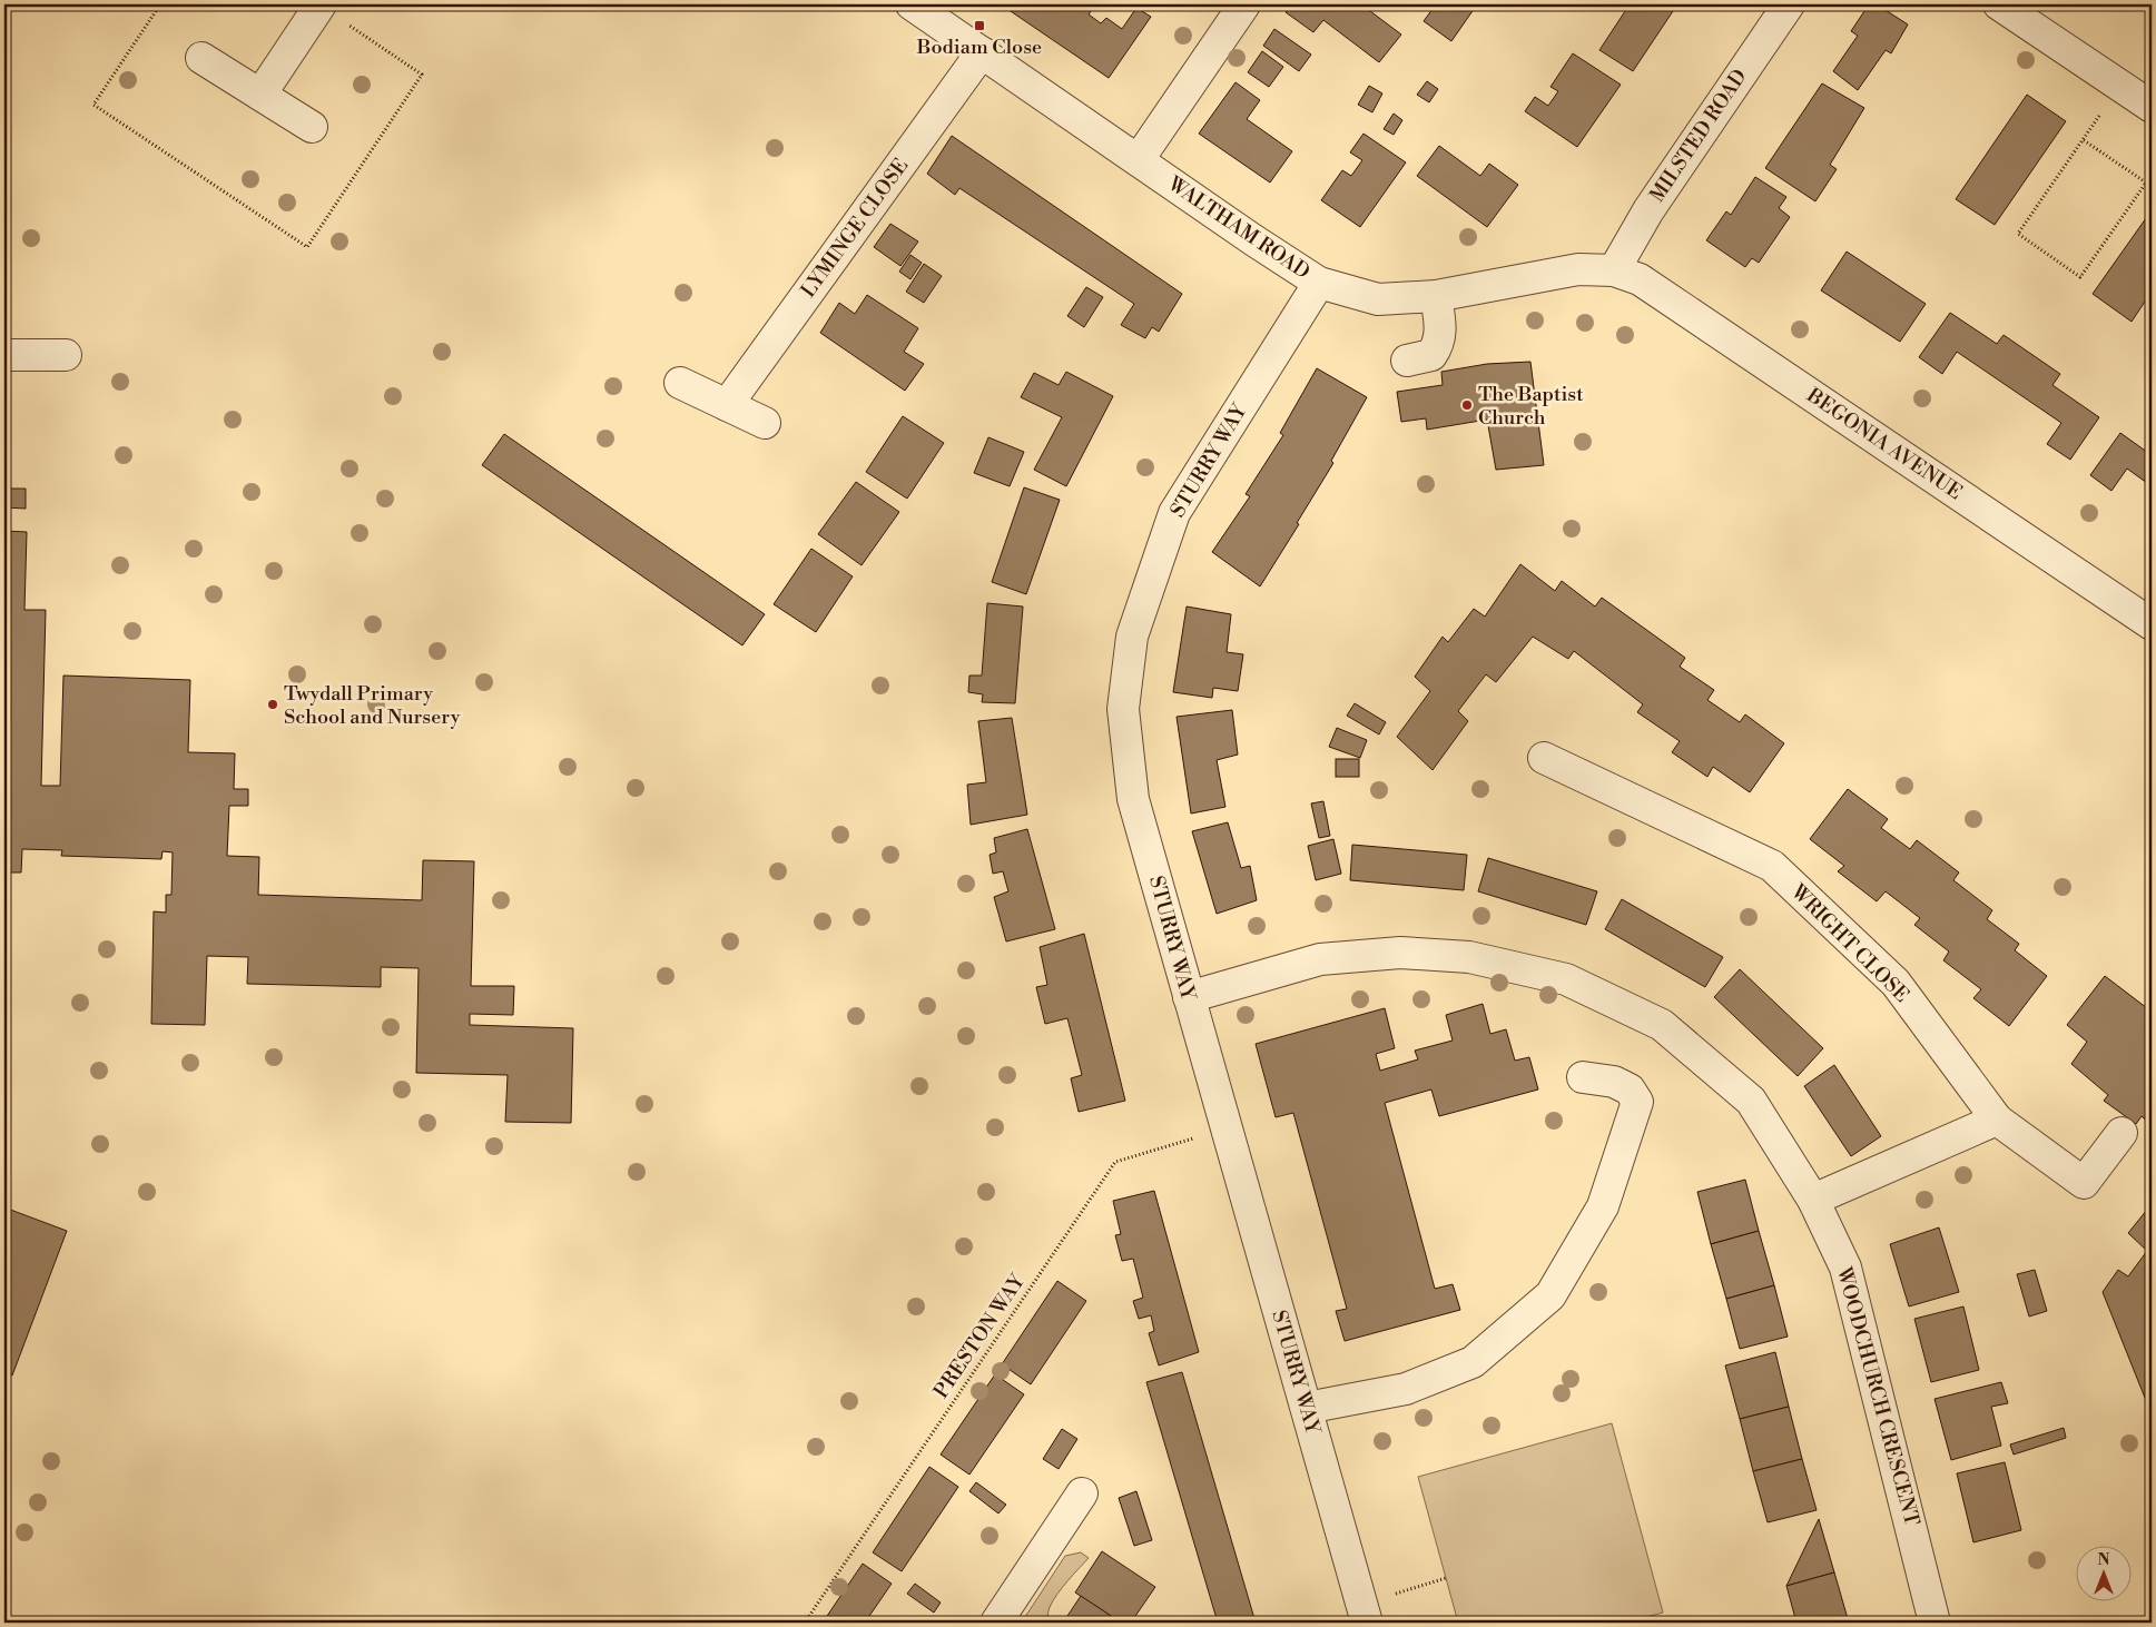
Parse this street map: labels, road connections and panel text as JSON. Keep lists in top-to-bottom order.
{
  "streets": {
    "street": [
      "MILSTED ROAD",
      "LYMINGE CLOSE",
      "WALTHAM ROAD",
      "BEGONIA AVENUE",
      "STURRY WAY",
      "WRIGHT CLOSE",
      "WOODCHURCH CRESCENT"
    ],
    "path": ["PRESTON WAY"]
  },
  "crossings": [
    ["MILSTED ROAD", "WALTHAM ROAD"],
    ["MILSTED ROAD", "BEGONIA AVENUE"],
    ["LYMINGE CLOSE", "WALTHAM ROAD"],
    ["WALTHAM ROAD", "BEGONIA AVENUE"],
    ["WALTHAM ROAD", "STURRY WAY"],
    ["STURRY WAY", "PRESTON WAY"],
    ["STURRY WAY", "WOODCHURCH CRESCENT"]
  ],
  "places": {
    "transit": ["Bodiam Close"],
    "other": ["The Baptist Church", "Twydall Primary School and Nursery"]
  },
  "north": "top"
}
